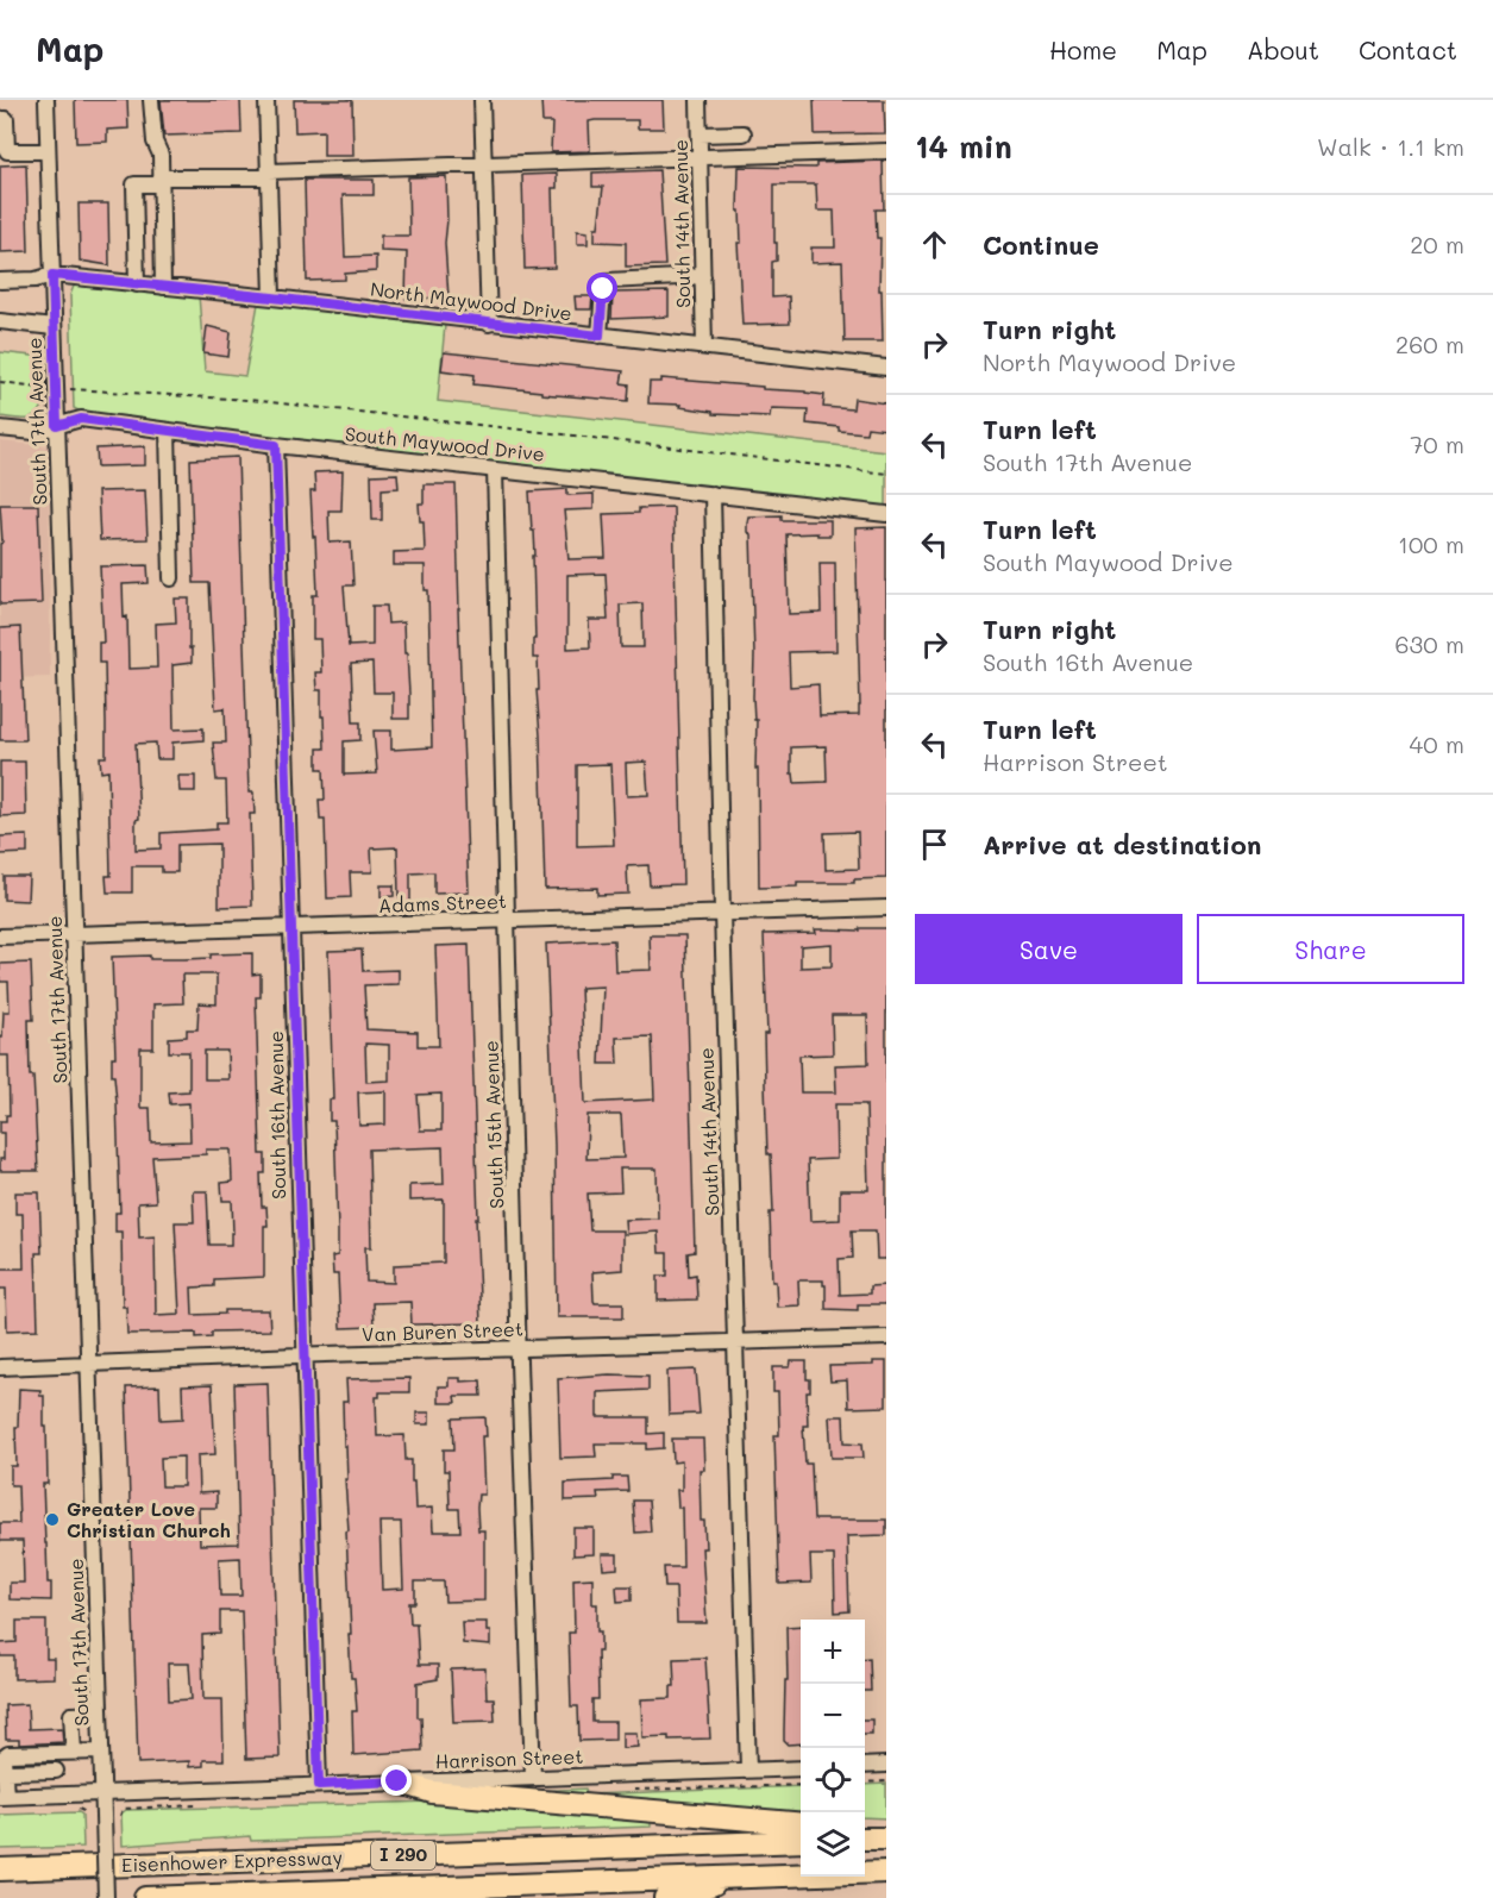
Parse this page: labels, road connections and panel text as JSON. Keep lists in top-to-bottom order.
{
  "streets": {
    "highway": ["I 290", "Eisenhower Expressway"],
    "street": [
      "South 14th Avenue",
      "North Maywood Drive",
      "South 17th Avenue",
      "South Maywood Drive",
      "Adams Street",
      "South 16th Avenue",
      "South 15th Avenue",
      "Van Buren Street",
      "Harrison Street"
    ]
  },
  "crossings": [
    ["South 14th Avenue", "North Maywood Drive"],
    ["South 14th Avenue", "South Maywood Drive"],
    ["South 14th Avenue", "Adams Street"],
    ["South 14th Avenue", "Van Buren Street"],
    ["South 14th Avenue", "Harrison Street"],
    ["North Maywood Drive", "South 17th Avenue"],
    ["South 17th Avenue", "South Maywood Drive"],
    ["South 17th Avenue", "Adams Street"],
    ["South 17th Avenue", "Van Buren Street"],
    ["South 17th Avenue", "Harrison Street"],
    ["South Maywood Drive", "South 16th Avenue"],
    ["South Maywood Drive", "South 15th Avenue"],
    ["Adams Street", "South 16th Avenue"],
    ["Adams Street", "South 15th Avenue"],
    ["South 16th Avenue", "Van Buren Street"],
    ["South 16th Avenue", "Harrison Street"],
    ["South 15th Avenue", "Van Buren Street"],
    ["South 15th Avenue", "Harrison Street"]
  ],
  "places": ["Greater Love Christian Church"],
  "page": {
    "header": "Map",
    "nav": [
      "Home",
      "Map",
      "About",
      "Contact"
    ],
    "heading": ["14 min", "Walk · 1.1 km"],
    "list": [
      ["Continue", "20 m"],
      ["Turn right", "North Maywood Drive", "260 m"],
      ["Turn left", "South 17th Avenue", "70 m"],
      ["Turn left", "South Maywood Drive", "100 m"],
      ["Turn right", "South 16th Avenue", "630 m"],
      ["Turn left", "Harrison Street", "40 m"],
      "Arrive at destination"
    ],
    "buttons": ["Save", "Share"],
    "map_buttons": ["+", "−"]
  }
}
